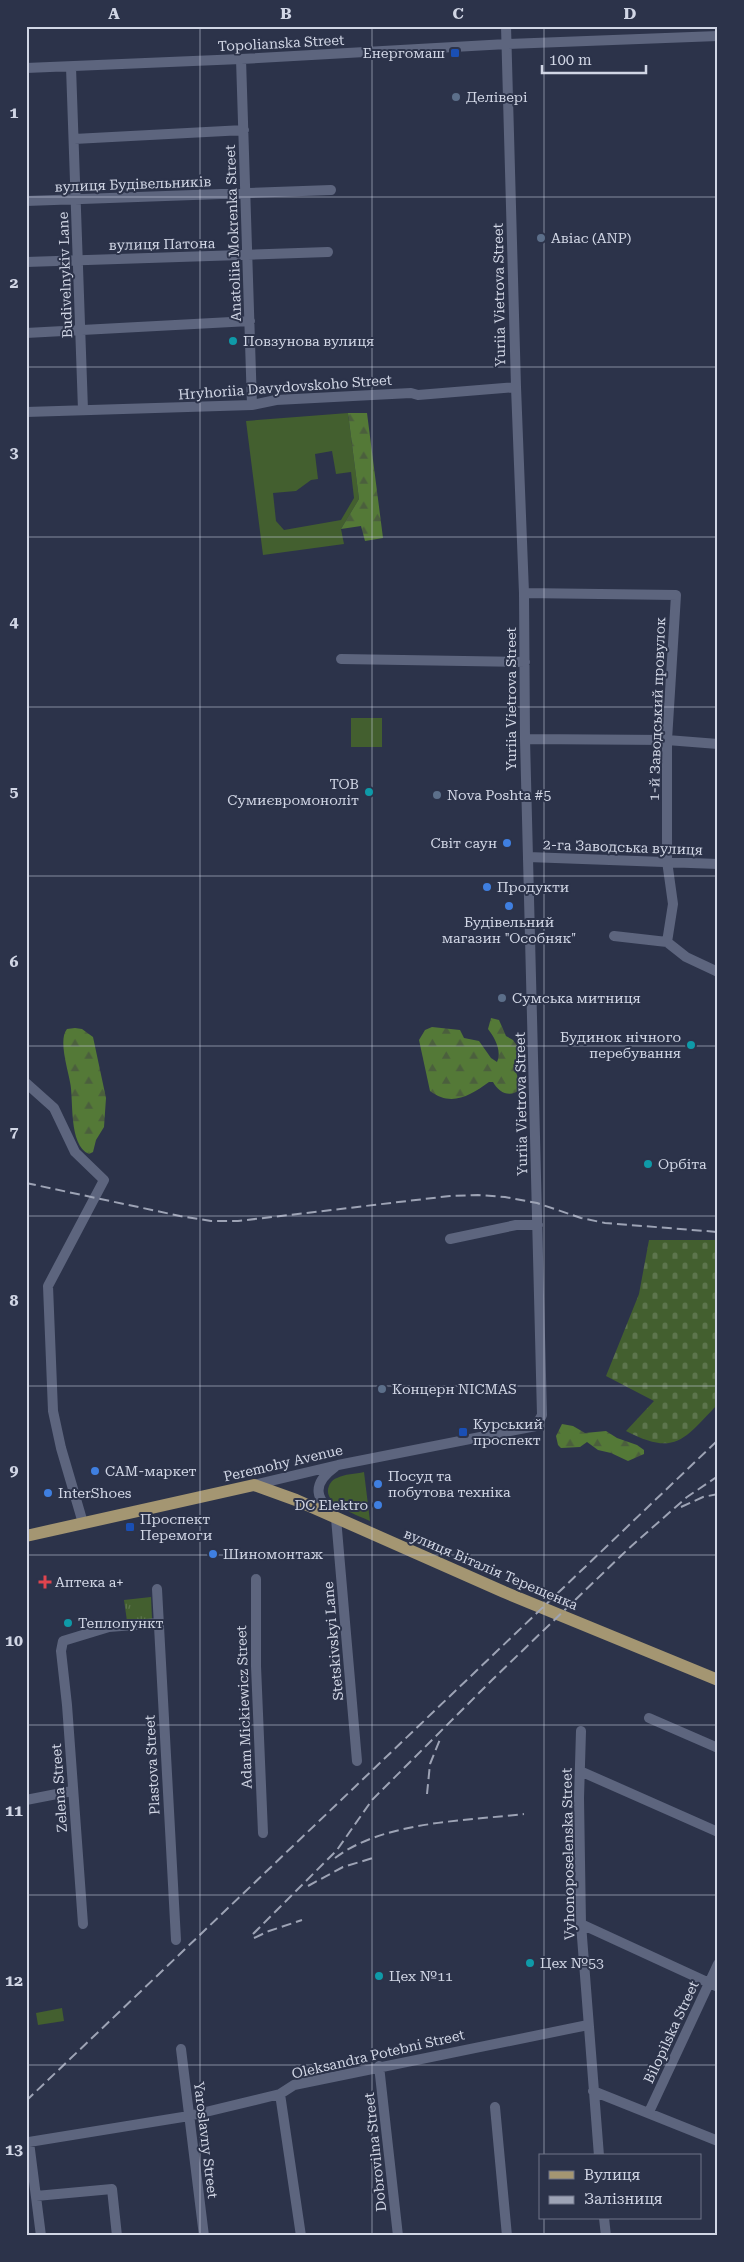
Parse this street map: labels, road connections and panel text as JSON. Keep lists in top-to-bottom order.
{
  "streets": {
    "main road": ["Peremohy Avenue", "вулиця Віталія Терещенка"],
    "street": [
      "Topolianska Street",
      "вулиця Будівельників",
      "Anatoliia Mokrenka Street",
      "вулиця Патона",
      "Budivelnykiv Lane",
      "Yuriia Vietrova Street",
      "Hryhoriia Davydovskoho Street",
      "1-й Заводський провулок",
      "2-га Заводська вулиця",
      "Stetskivskyi Lane",
      "Adam Mickiewicz Street",
      "Plastova Street",
      "Zelena Street",
      "Vyhonoposelenska Street",
      "Bilopilska Street",
      "Oleksandra Potebni Street",
      "Yaroslavny Street",
      "Dobrovilna Street"
    ]
  },
  "crossings": [
    ["Topolianska Street", "Anatoliia Mokrenka Street"],
    ["Topolianska Street", "Budivelnykiv Lane"],
    ["Topolianska Street", "Yuriia Vietrova Street"],
    ["вулиця Будівельників", "Anatoliia Mokrenka Street"],
    ["вулиця Будівельників", "Budivelnykiv Lane"],
    ["Anatoliia Mokrenka Street", "вулиця Патона"],
    ["Anatoliia Mokrenka Street", "Hryhoriia Davydovskoho Street"],
    ["вулиця Патона", "Budivelnykiv Lane"],
    ["Budivelnykiv Lane", "Hryhoriia Davydovskoho Street"],
    ["Yuriia Vietrova Street", "Hryhoriia Davydovskoho Street"],
    ["Yuriia Vietrova Street", "1-й Заводський провулок"],
    ["Yuriia Vietrova Street", "2-га Заводська вулиця"],
    ["Yuriia Vietrova Street", "Peremohy Avenue"],
    ["1-й Заводський провулок", "2-га Заводська вулиця"],
    ["Peremohy Avenue", "вулиця Віталія Терещенка"],
    ["вулиця Віталія Терещенка", "Stetskivskyi Lane"],
    ["Plastova Street", "Zelena Street"],
    ["Vyhonoposelenska Street", "Oleksandra Potebni Street"],
    ["Oleksandra Potebni Street", "Yaroslavny Street"],
    ["Oleksandra Potebni Street", "Dobrovilna Street"]
  ],
  "places": {
    "transit": ["Енергомаш", "Курський проспект", "Проспект Перемоги"],
    "other": [
      "Делівері",
      "Авіас (ANP)",
      "Повзунова вулиця",
      "ТОВ Сумиєвромоноліт",
      "Nova Poshta #5",
      "Світ саун",
      "Продукти",
      "Будівельний магазин \"Особняк\"",
      "Сумська митниця",
      "Будинок нічного перебування",
      "Орбіта",
      "Концерн NICMAS",
      "САМ-маркет",
      "Посуд та побутова техніка",
      "InterShoes",
      "DC Elektro",
      "Шиномонтаж",
      "Теплопункт",
      "Цех №53",
      "Цех №11"
    ],
    "health": ["Аптека а+"]
  },
  "legend": ["Вулиця", "Залізниця"],
  "scale_bar": "100 m",
  "grid": {
    "columns": [
      "A",
      "B",
      "C",
      "D"
    ],
    "rows": [
      "1",
      "2",
      "3",
      "4",
      "5",
      "6",
      "7",
      "8",
      "9",
      "10",
      "11",
      "12",
      "13"
    ]
  }
}
